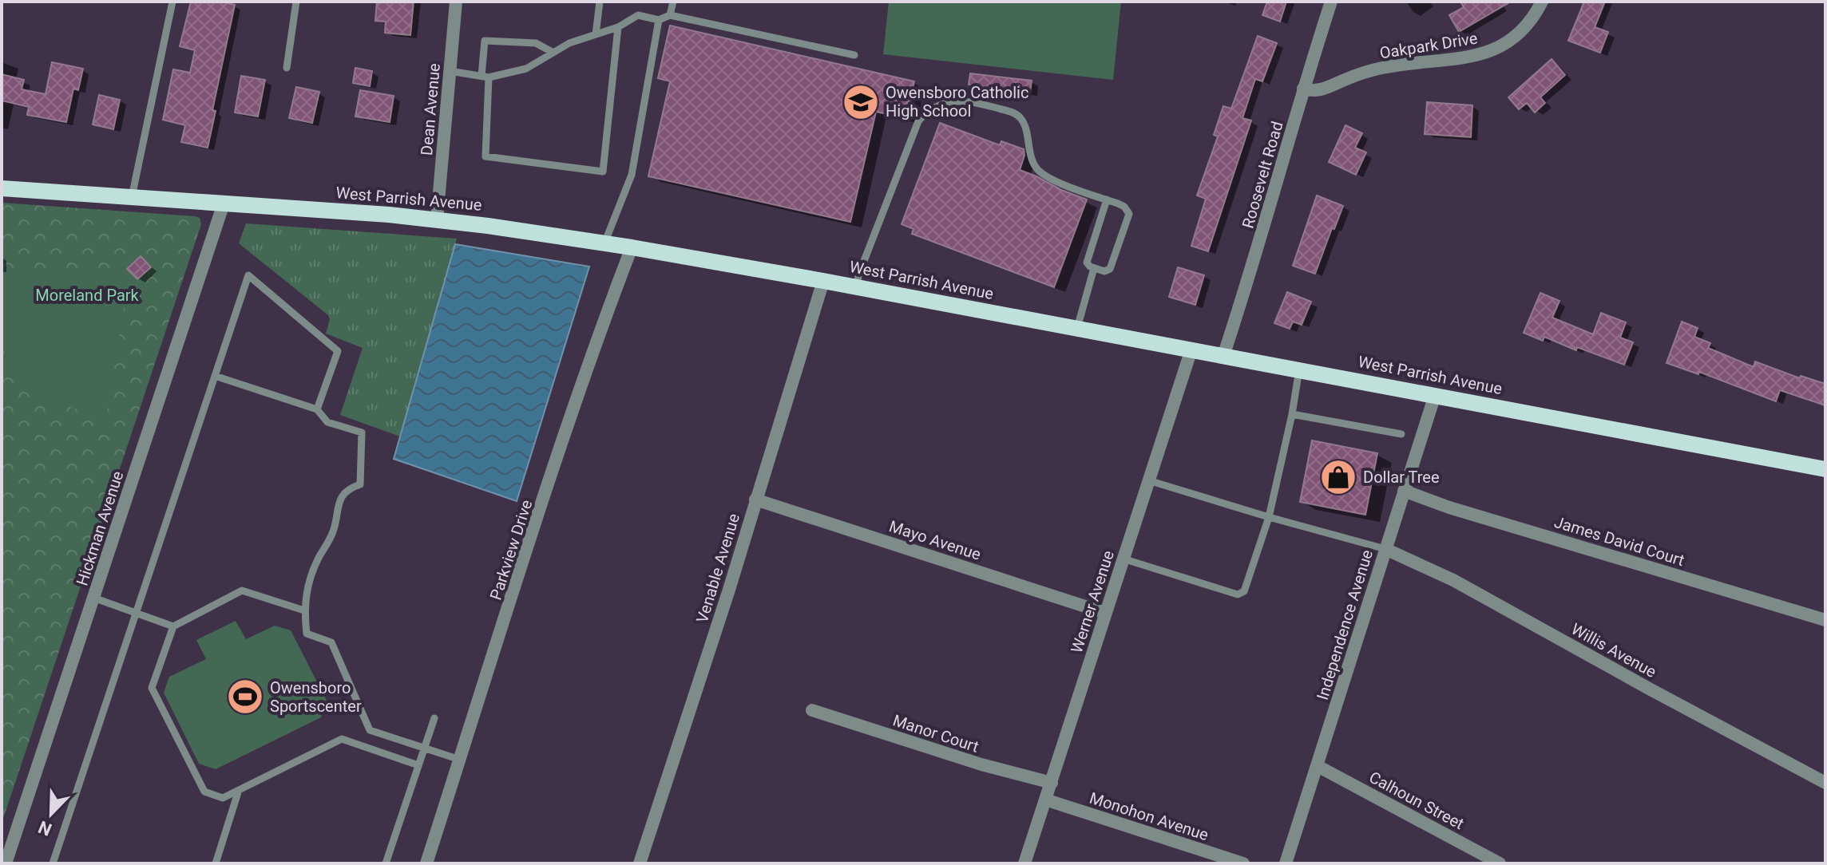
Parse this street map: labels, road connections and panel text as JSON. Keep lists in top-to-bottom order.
{
  "streets": {
    "main road": ["West Parrish Avenue"],
    "street": [
      "Oakpark Drive",
      "Dean Avenue",
      "Roosevelt Road",
      "Hickman Avenue",
      "Mayo Avenue",
      "James David Court",
      "Parkview Drive",
      "Venable Avenue",
      "Werner Avenue",
      "Independence Avenue",
      "Willis Avenue",
      "Manor Court",
      "Calhoun Street",
      "Monohon Avenue"
    ]
  },
  "crossings": [
    ["Oakpark Drive", "Roosevelt Road"],
    ["Dean Avenue", "West Parrish Avenue"],
    ["Roosevelt Road", "West Parrish Avenue"],
    ["West Parrish Avenue", "Hickman Avenue"],
    ["West Parrish Avenue", "Parkview Drive"],
    ["West Parrish Avenue", "Venable Avenue"],
    ["West Parrish Avenue", "Werner Avenue"],
    ["West Parrish Avenue", "Independence Avenue"],
    ["Mayo Avenue", "Venable Avenue"],
    ["Mayo Avenue", "Werner Avenue"],
    ["James David Court", "Independence Avenue"],
    ["Werner Avenue", "Manor Court"],
    ["Werner Avenue", "Monohon Avenue"],
    ["Independence Avenue", "Willis Avenue"],
    ["Independence Avenue", "Calhoun Street"]
  ],
  "parks": ["Moreland Park"],
  "places": {
    "school or university": ["Owensboro Catholic High School"],
    "shop": ["Dollar Tree"],
    "sports": ["Owensboro Sportscenter"]
  },
  "north": "bottom left"
}
